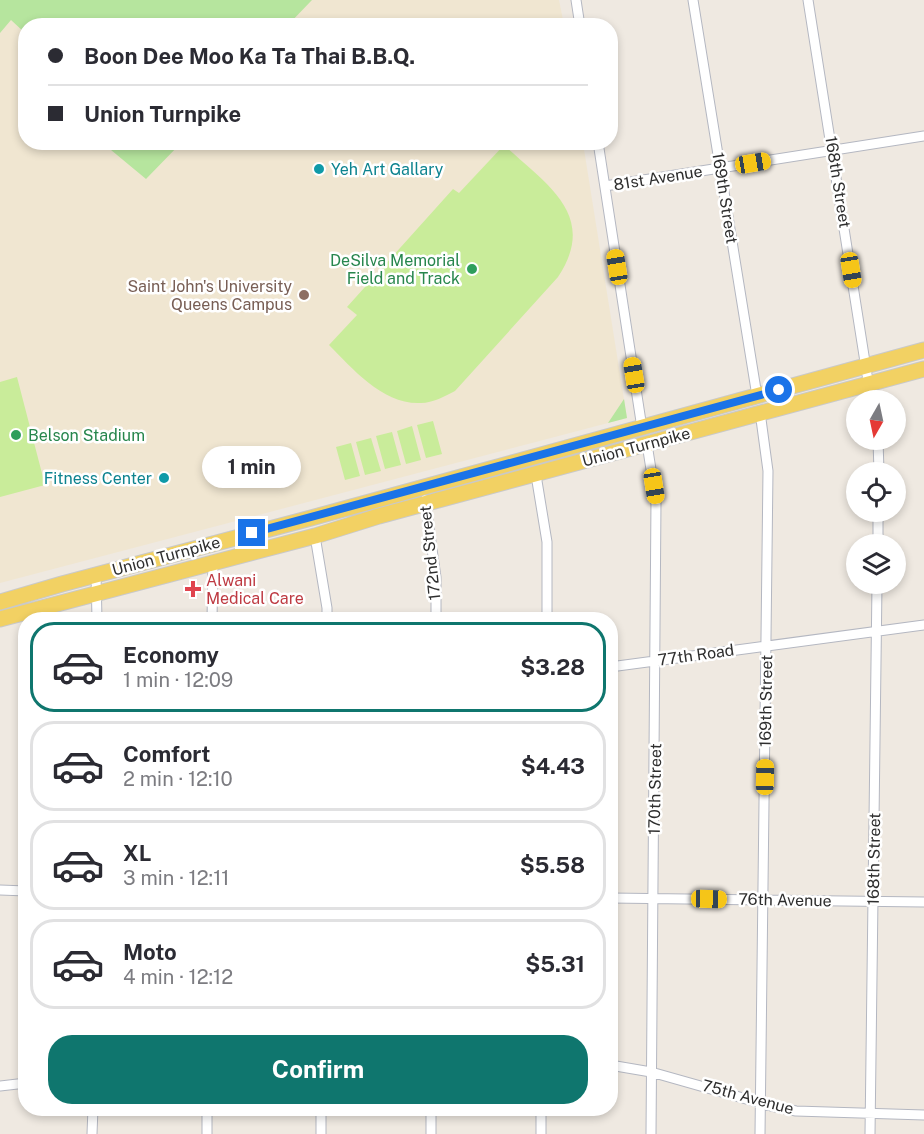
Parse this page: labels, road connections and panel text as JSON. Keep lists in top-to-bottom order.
{
  "streets": {
    "main road": ["Union Turnpike"],
    "street": [
      "81st Avenue",
      "168th Street",
      "169th Street",
      "172nd Street",
      "77th Road",
      "170th Street",
      "76th Avenue",
      "75th Avenue"
    ]
  },
  "crossings": [
    ["81st Avenue", "168th Street"],
    ["81st Avenue", "169th Street"],
    ["168th Street", "Union Turnpike"],
    ["168th Street", "77th Road"],
    ["168th Street", "76th Avenue"],
    ["168th Street", "75th Avenue"],
    ["169th Street", "Union Turnpike"],
    ["169th Street", "77th Road"],
    ["169th Street", "76th Avenue"],
    ["169th Street", "75th Avenue"],
    ["Union Turnpike", "172nd Street"],
    ["Union Turnpike", "170th Street"],
    ["77th Road", "170th Street"],
    ["170th Street", "76th Avenue"],
    ["170th Street", "75th Avenue"]
  ],
  "places": {
    "other": [
      "Yeh Art Gallary",
      "DeSilva Memorial Field and Track",
      "Saint John's University Queens Campus",
      "Belson Stadium",
      "Fitness Center"
    ],
    "health": ["Alwani Medical Care"]
  },
  "north": "bottom",
  "page": {
    "banner": ["Boon Dee Moo Ka Ta Thai B.B.Q.", "Union Turnpike"],
    "bubble": "1 min",
    "list": [
      {
        "name": "Economy",
        "note": "1 min · 12:09",
        "value": "$3.28"
      },
      {
        "name": "Comfort",
        "note": "2 min · 12:10",
        "value": "$4.43"
      },
      {
        "name": "XL",
        "note": "3 min · 12:11",
        "value": "$5.58"
      },
      {
        "name": "Moto",
        "note": "4 min · 12:12",
        "value": "$5.31"
      }
    ],
    "buttons": "Confirm"
  }
}
